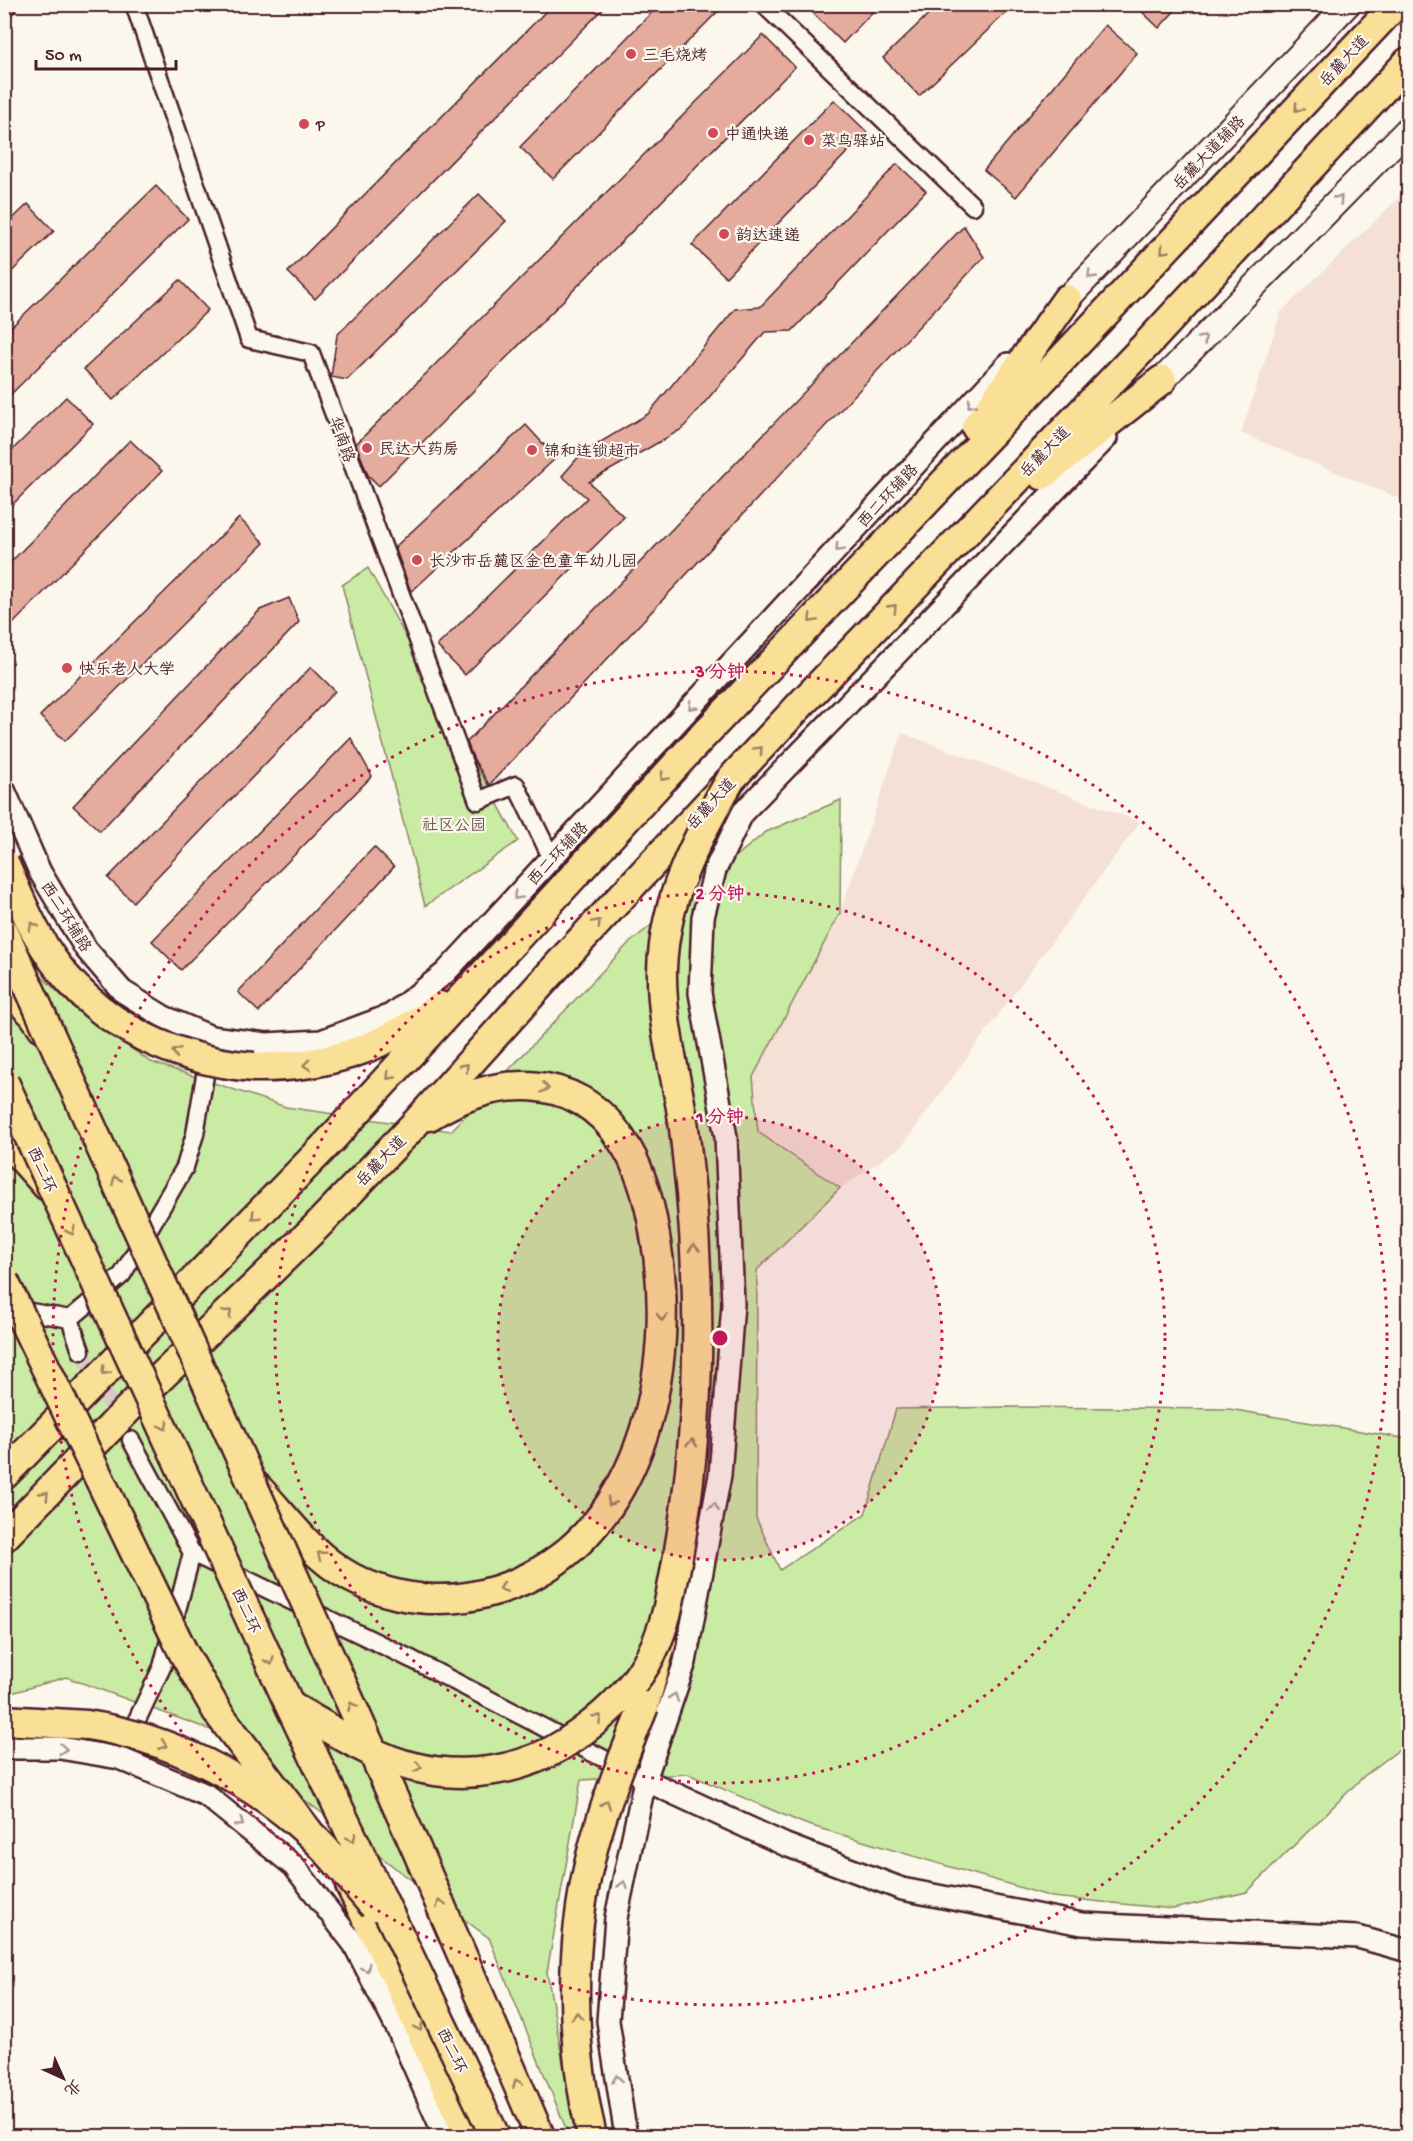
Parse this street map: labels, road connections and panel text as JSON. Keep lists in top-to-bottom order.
{
  "streets": {
    "highway": ["岳麓大道", "西二环"],
    "main road": ["岳麓大道辅路"],
    "street": ["华南路", "西二环辅路"]
  },
  "crossings": [
    ["岳麓大道辅路", "西二环辅路"],
    ["华南路", "西二环辅路"]
  ],
  "one_way": ["西二环辅路"],
  "parks": ["社区公园"],
  "places": [
    "三毛烧烤",
    "P",
    "中通快递",
    "菜鸟驿站",
    "韵达速递",
    "民达大药房",
    "锦和连锁超市",
    "长沙市岳麓区金色童年幼儿园",
    "快乐老人大学"
  ],
  "scale_bar": "50 m",
  "north": "bottom right",
  "rings": ["3 分钟", "2 分钟", "1 分钟"]
}
